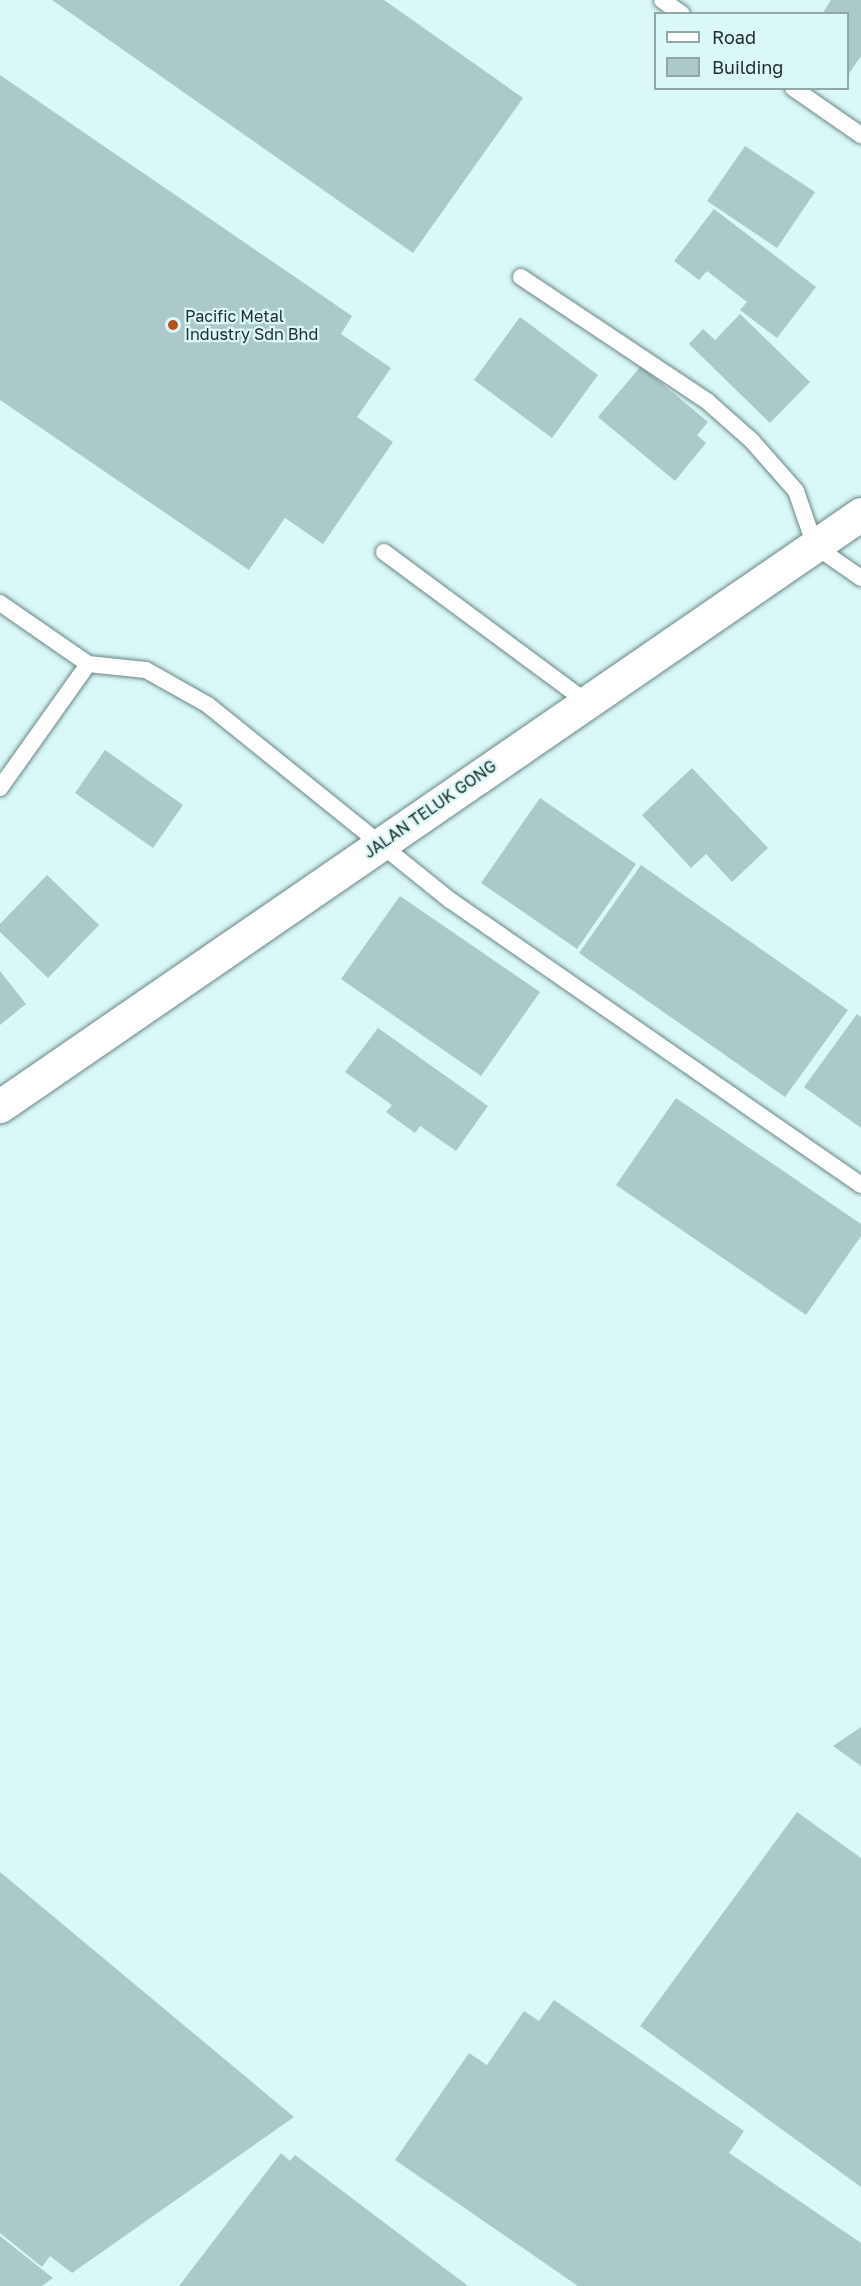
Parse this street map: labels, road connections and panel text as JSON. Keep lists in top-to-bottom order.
{
  "streets": {
    "street": ["JALAN TELUK GONG"]
  },
  "places": ["Pacific Metal Industry Sdn Bhd"],
  "legend": ["Road", "Building"]
}
